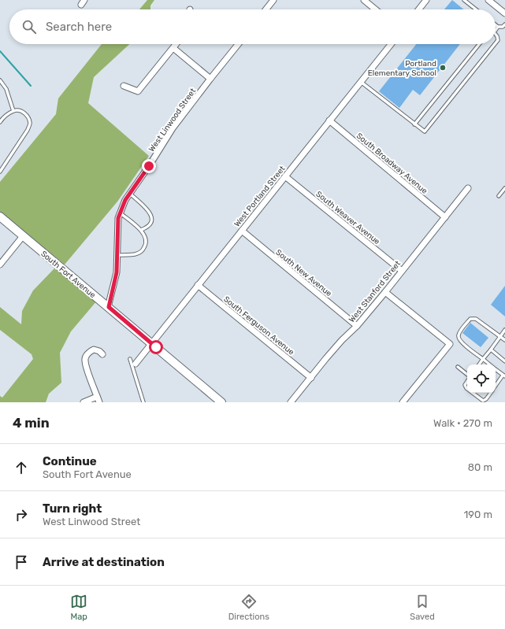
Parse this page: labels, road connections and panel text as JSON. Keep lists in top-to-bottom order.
{
  "streets": {
    "street": [
      "West Linwood Street",
      "South Broadway Avenue",
      "West Portland Street",
      "South Weaver Avenue",
      "South New Avenue",
      "South Fort Avenue",
      "West Stanford Street",
      "South Ferguson Avenue"
    ]
  },
  "crossings": [
    ["West Linwood Street", "South Fort Avenue"],
    ["South Broadway Avenue", "West Portland Street"],
    ["South Broadway Avenue", "West Stanford Street"],
    ["West Portland Street", "South Weaver Avenue"],
    ["West Portland Street", "South New Avenue"],
    ["West Portland Street", "South Fort Avenue"],
    ["West Portland Street", "South Ferguson Avenue"],
    ["South Weaver Avenue", "West Stanford Street"],
    ["South New Avenue", "West Stanford Street"],
    ["West Stanford Street", "South Ferguson Avenue"]
  ],
  "places": ["Portland Elementary School"],
  "page": {
    "search": "Search here",
    "heading": ["4 min", "Walk · 270 m"],
    "list": [
      ["Continue", "South Fort Avenue", "80 m"],
      ["Turn right", "West Linwood Street", "190 m"],
      "Arrive at destination"
    ],
    "nav": ["Map", "Directions", "Saved"]
  }
}
